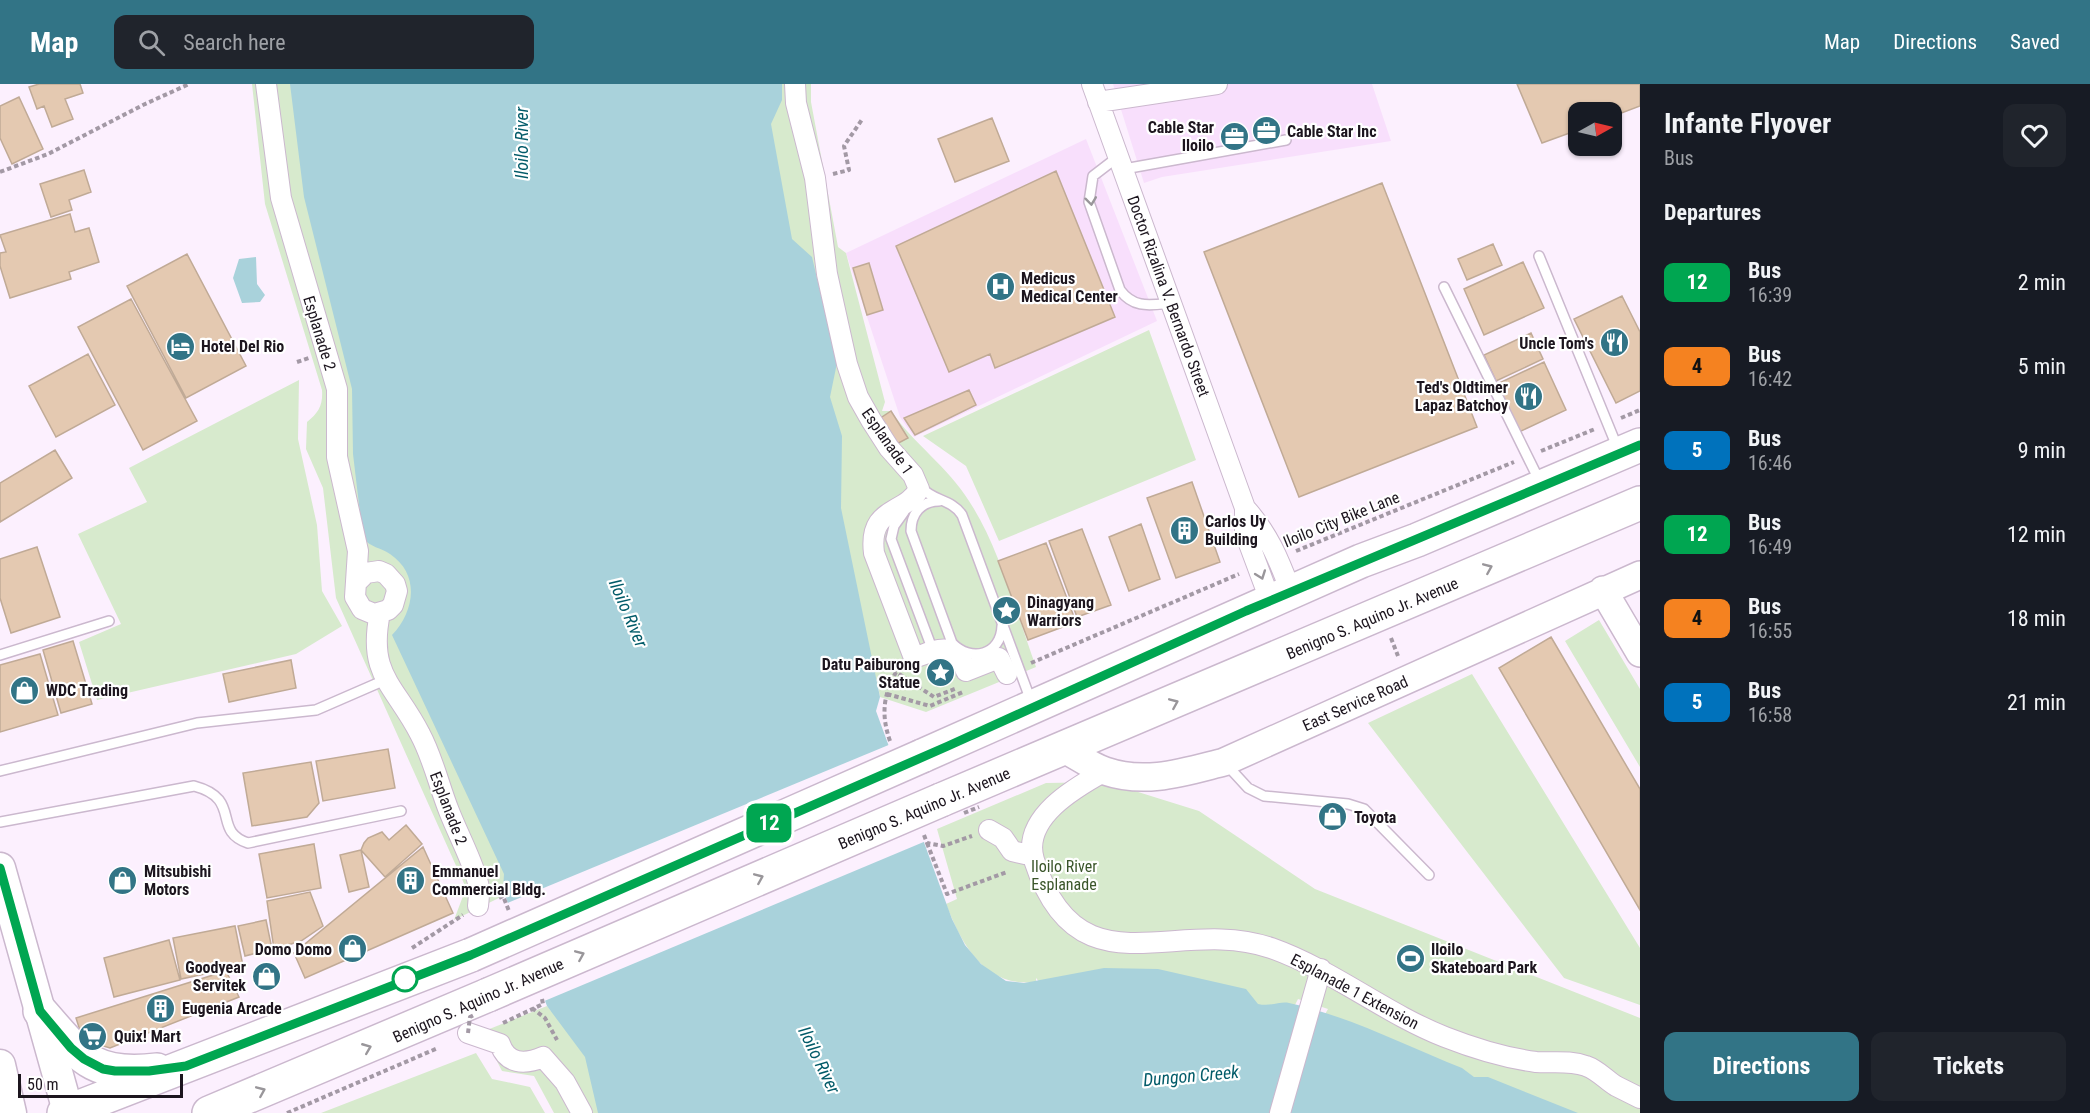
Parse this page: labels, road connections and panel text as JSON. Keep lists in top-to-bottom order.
{
  "streets": {
    "highway": ["Benigno S. Aquino Jr. Avenue"],
    "main road": ["East Service Road"],
    "street": [
      "Doctor Rizalina V. Bernardo Street",
      "Esplanade 2",
      "Esplanade 1",
      "Esplanade 1 Extension"
    ],
    "path": ["Iloilo City Bike Lane"]
  },
  "crossings": [
    ["Doctor Rizalina V. Bernardo Street", "Iloilo City Bike Lane"],
    ["Benigno S. Aquino Jr. Avenue", "East Service Road"]
  ],
  "water": ["Iloilo River", "Dungon Creek"],
  "parks": ["Iloilo River Esplanade"],
  "places": {
    "office": ["Cable Star Inc", "Cable Star Iloilo"],
    "hospital": ["Medicus Medical Center"],
    "restaurant": ["Uncle Tom's", "Ted's Oldtimer Lapaz Batchoy"],
    "hotel": ["Hotel Del Rio"],
    "building": ["Carlos Uy Building", "Emmanuel Commercial Bldg.", "Eugenia Arcade"],
    "place": ["Dinagyang Warriors", "Datu Paiburong Statue"],
    "shop": [
      "WDC Trading",
      "Toyota",
      "Mitsubishi Motors",
      "Domo Domo",
      "Goodyear Servitek"
    ],
    "sports": ["Iloilo Skateboard Park"],
    "supermarket": ["Quix! Mart"]
  },
  "lines": ["bus line 12"],
  "scale_bar": "50 m",
  "north": "right",
  "page": {
    "header": "Map",
    "search": "Search here",
    "nav": ["Map", "Directions", "Saved"],
    "on_map": "12",
    "heading": [
      ["Infante Flyover", "Bus"],
      "Departures"
    ],
    "list": [
      {
        "mark": "12",
        "name": "Bus",
        "note": "16:39",
        "value": "2 min"
      },
      {
        "mark": "4",
        "name": "Bus",
        "note": "16:42",
        "value": "5 min"
      },
      {
        "mark": "5",
        "name": "Bus",
        "note": "16:46",
        "value": "9 min"
      },
      {
        "mark": "12",
        "name": "Bus",
        "note": "16:49",
        "value": "12 min"
      },
      {
        "mark": "4",
        "name": "Bus",
        "note": "16:55",
        "value": "18 min"
      },
      {
        "mark": "5",
        "name": "Bus",
        "note": "16:58",
        "value": "21 min"
      }
    ],
    "buttons": ["Directions", "Tickets"],
    "scale": "50 m"
  }
}
